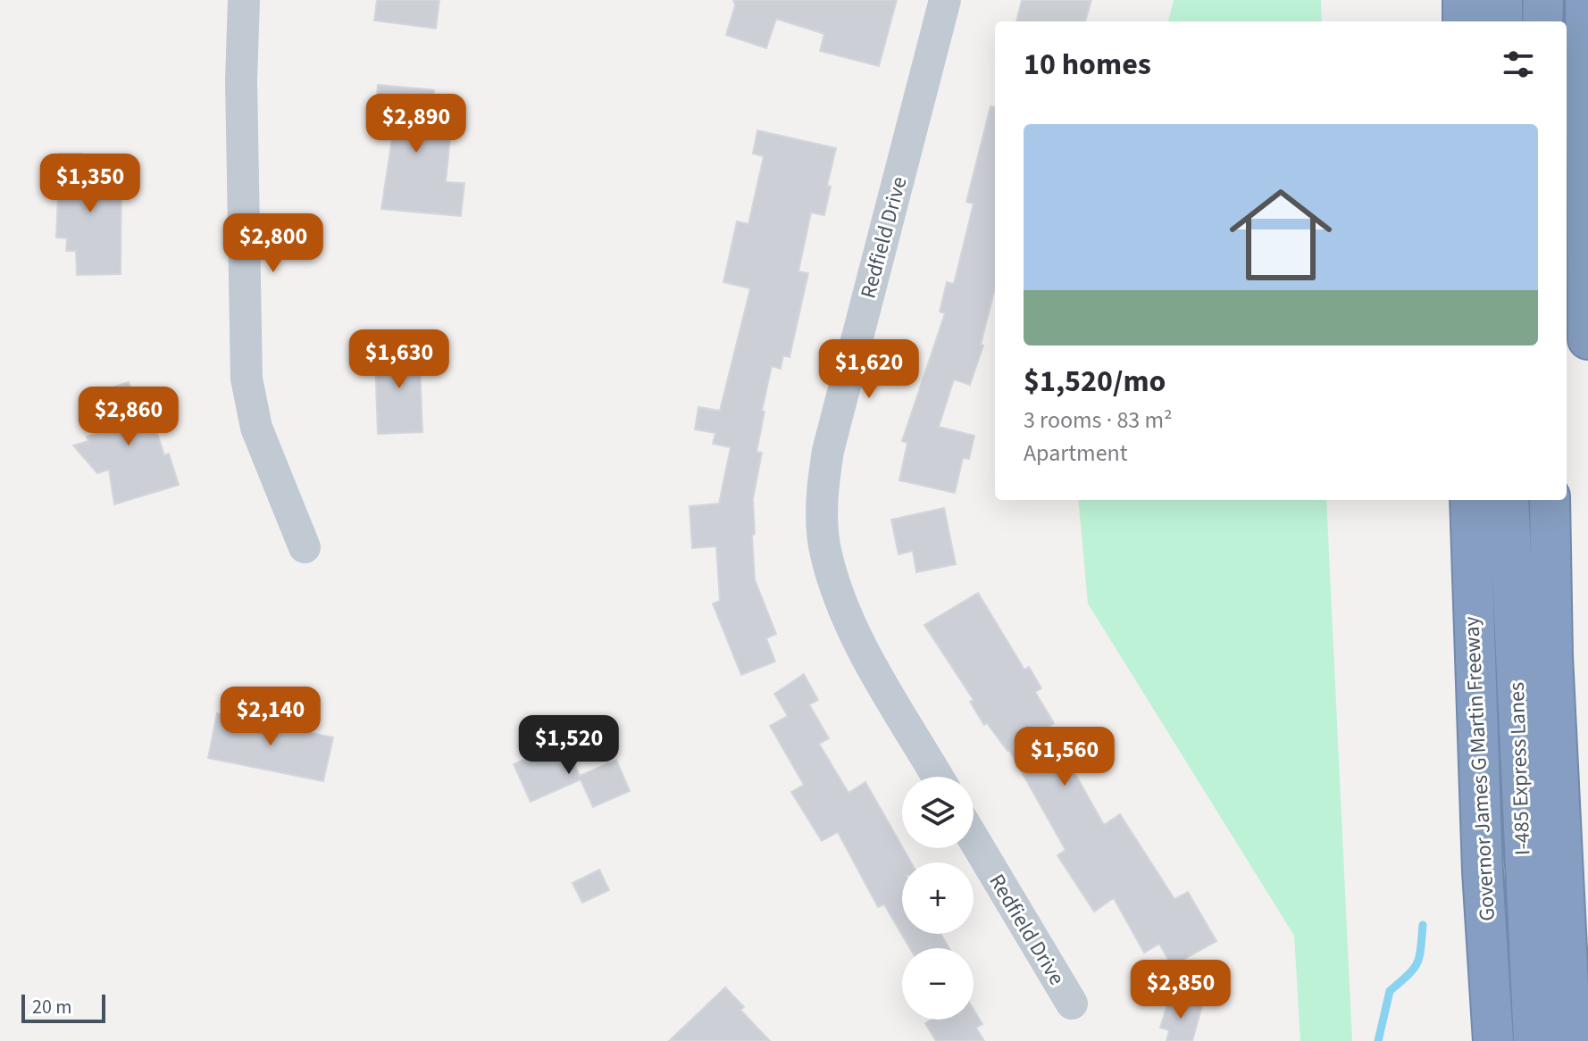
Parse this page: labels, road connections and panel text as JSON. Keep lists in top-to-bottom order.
{
  "streets": {
    "highway": ["Governor James G Martin Freeway", "I-485 Express Lanes"],
    "street": ["Redfield Drive"]
  },
  "scale_bar": "20 m",
  "page": {
    "heading": "10 homes",
    "price": [
      "$2,890",
      "$1,350",
      "$2,800",
      "$1,630",
      "$1,620",
      "$2,860",
      "$2,140",
      "$1,520",
      "$1,560",
      "$2,850"
    ],
    "list": [
      {
        "name": "$1,520/mo",
        "note": "3 rooms · 83 m² · Apartment"
      }
    ],
    "map_buttons": ["+", "−"],
    "scale": "20 m"
  }
}
